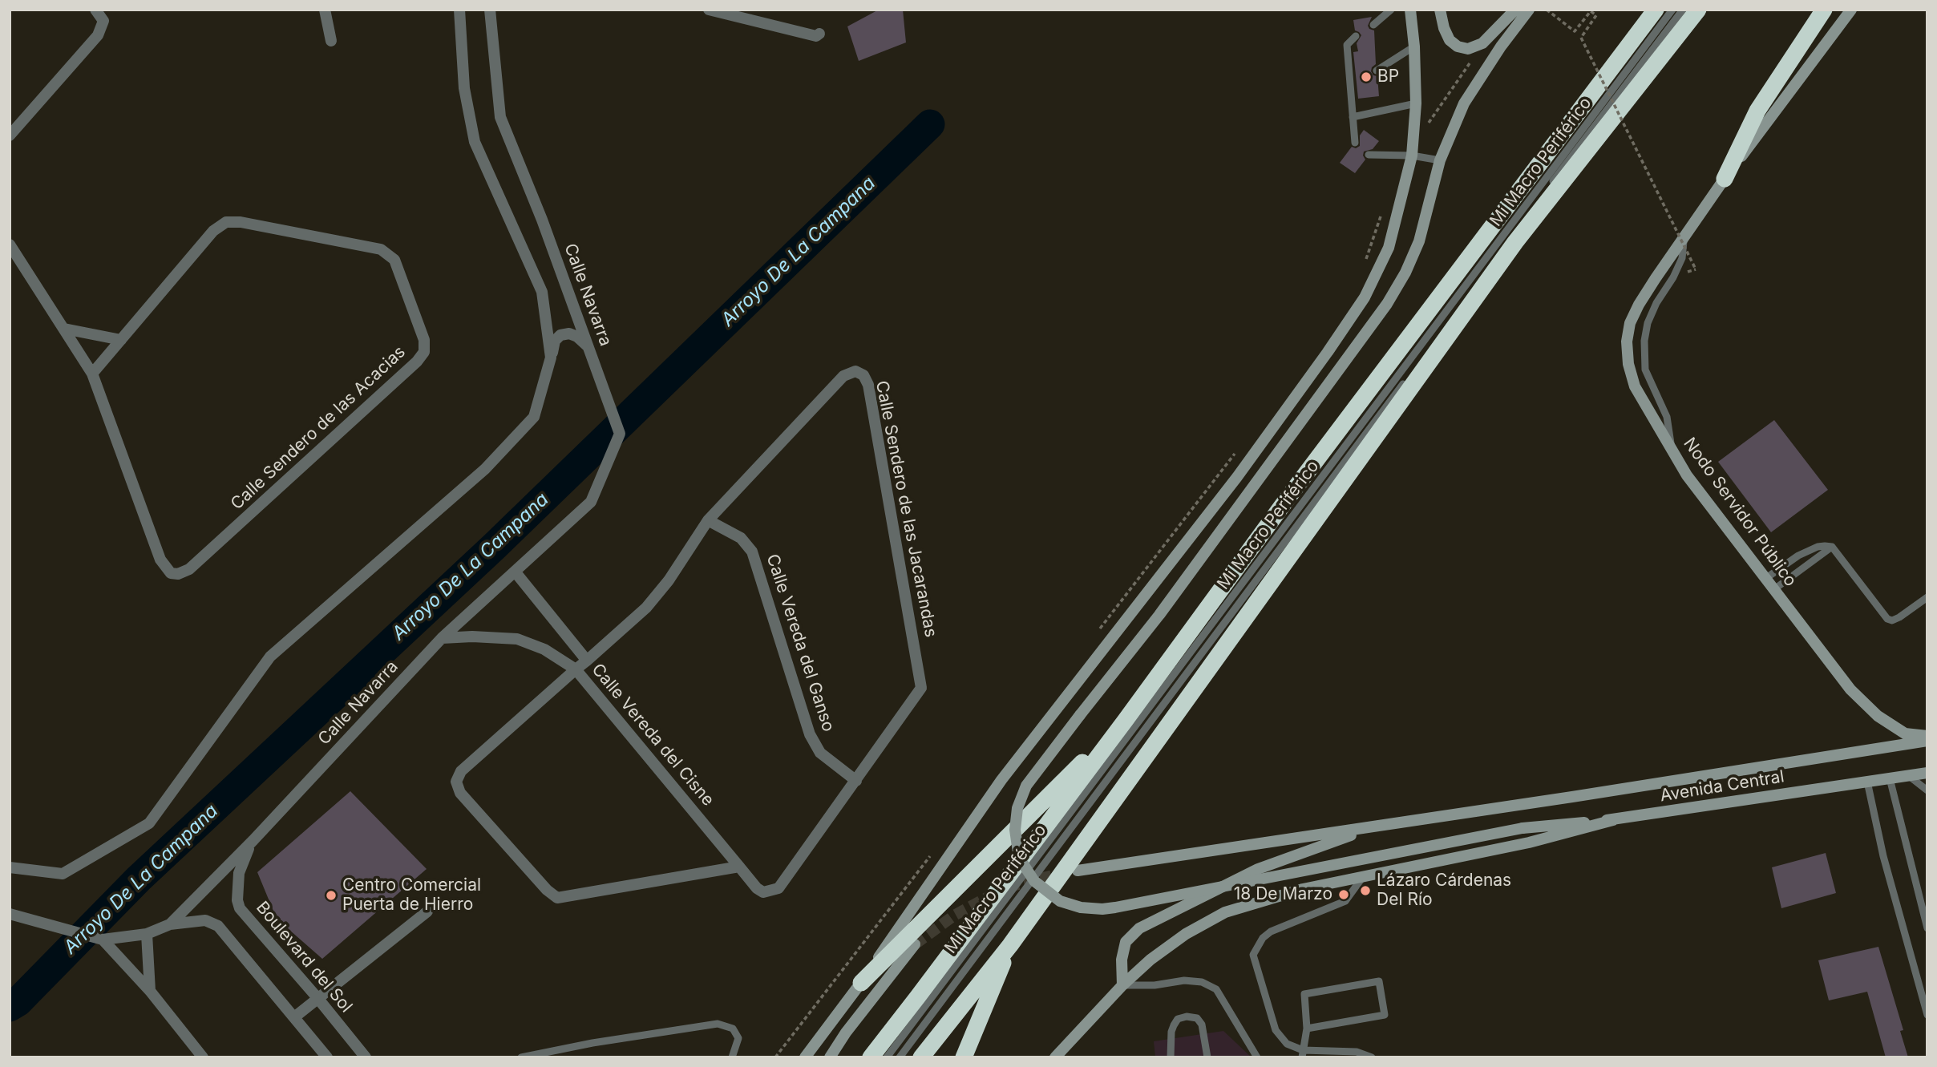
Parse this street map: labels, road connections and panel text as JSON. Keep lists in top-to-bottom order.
{
  "streets": {
    "main road": ["Nodo Servidor Público", "Avenida Central"],
    "street": [
      "Calle Navarra",
      "Calle Sendero de las Acacias",
      "Calle Sendero de las Jacarandas",
      "Calle Vereda del Ganso",
      "Calle Vereda del Cisne",
      "Boulevard del Sol"
    ],
    "lane": ["Mi Macro Periférico"]
  },
  "crossings": [
    ["Calle Navarra", "Calle Vereda del Cisne"],
    ["Calle Navarra", "Boulevard del Sol"],
    ["Calle Sendero de las Jacarandas", "Calle Vereda del Ganso"],
    ["Calle Sendero de las Jacarandas", "Calle Vereda del Cisne"]
  ],
  "water": ["Arroyo De La Campana"],
  "places": [
    "BP",
    "Lázaro Cárdenas Del Río",
    "18 De Marzo",
    "Centro Comercial Puerta de Hierro"
  ]
}
